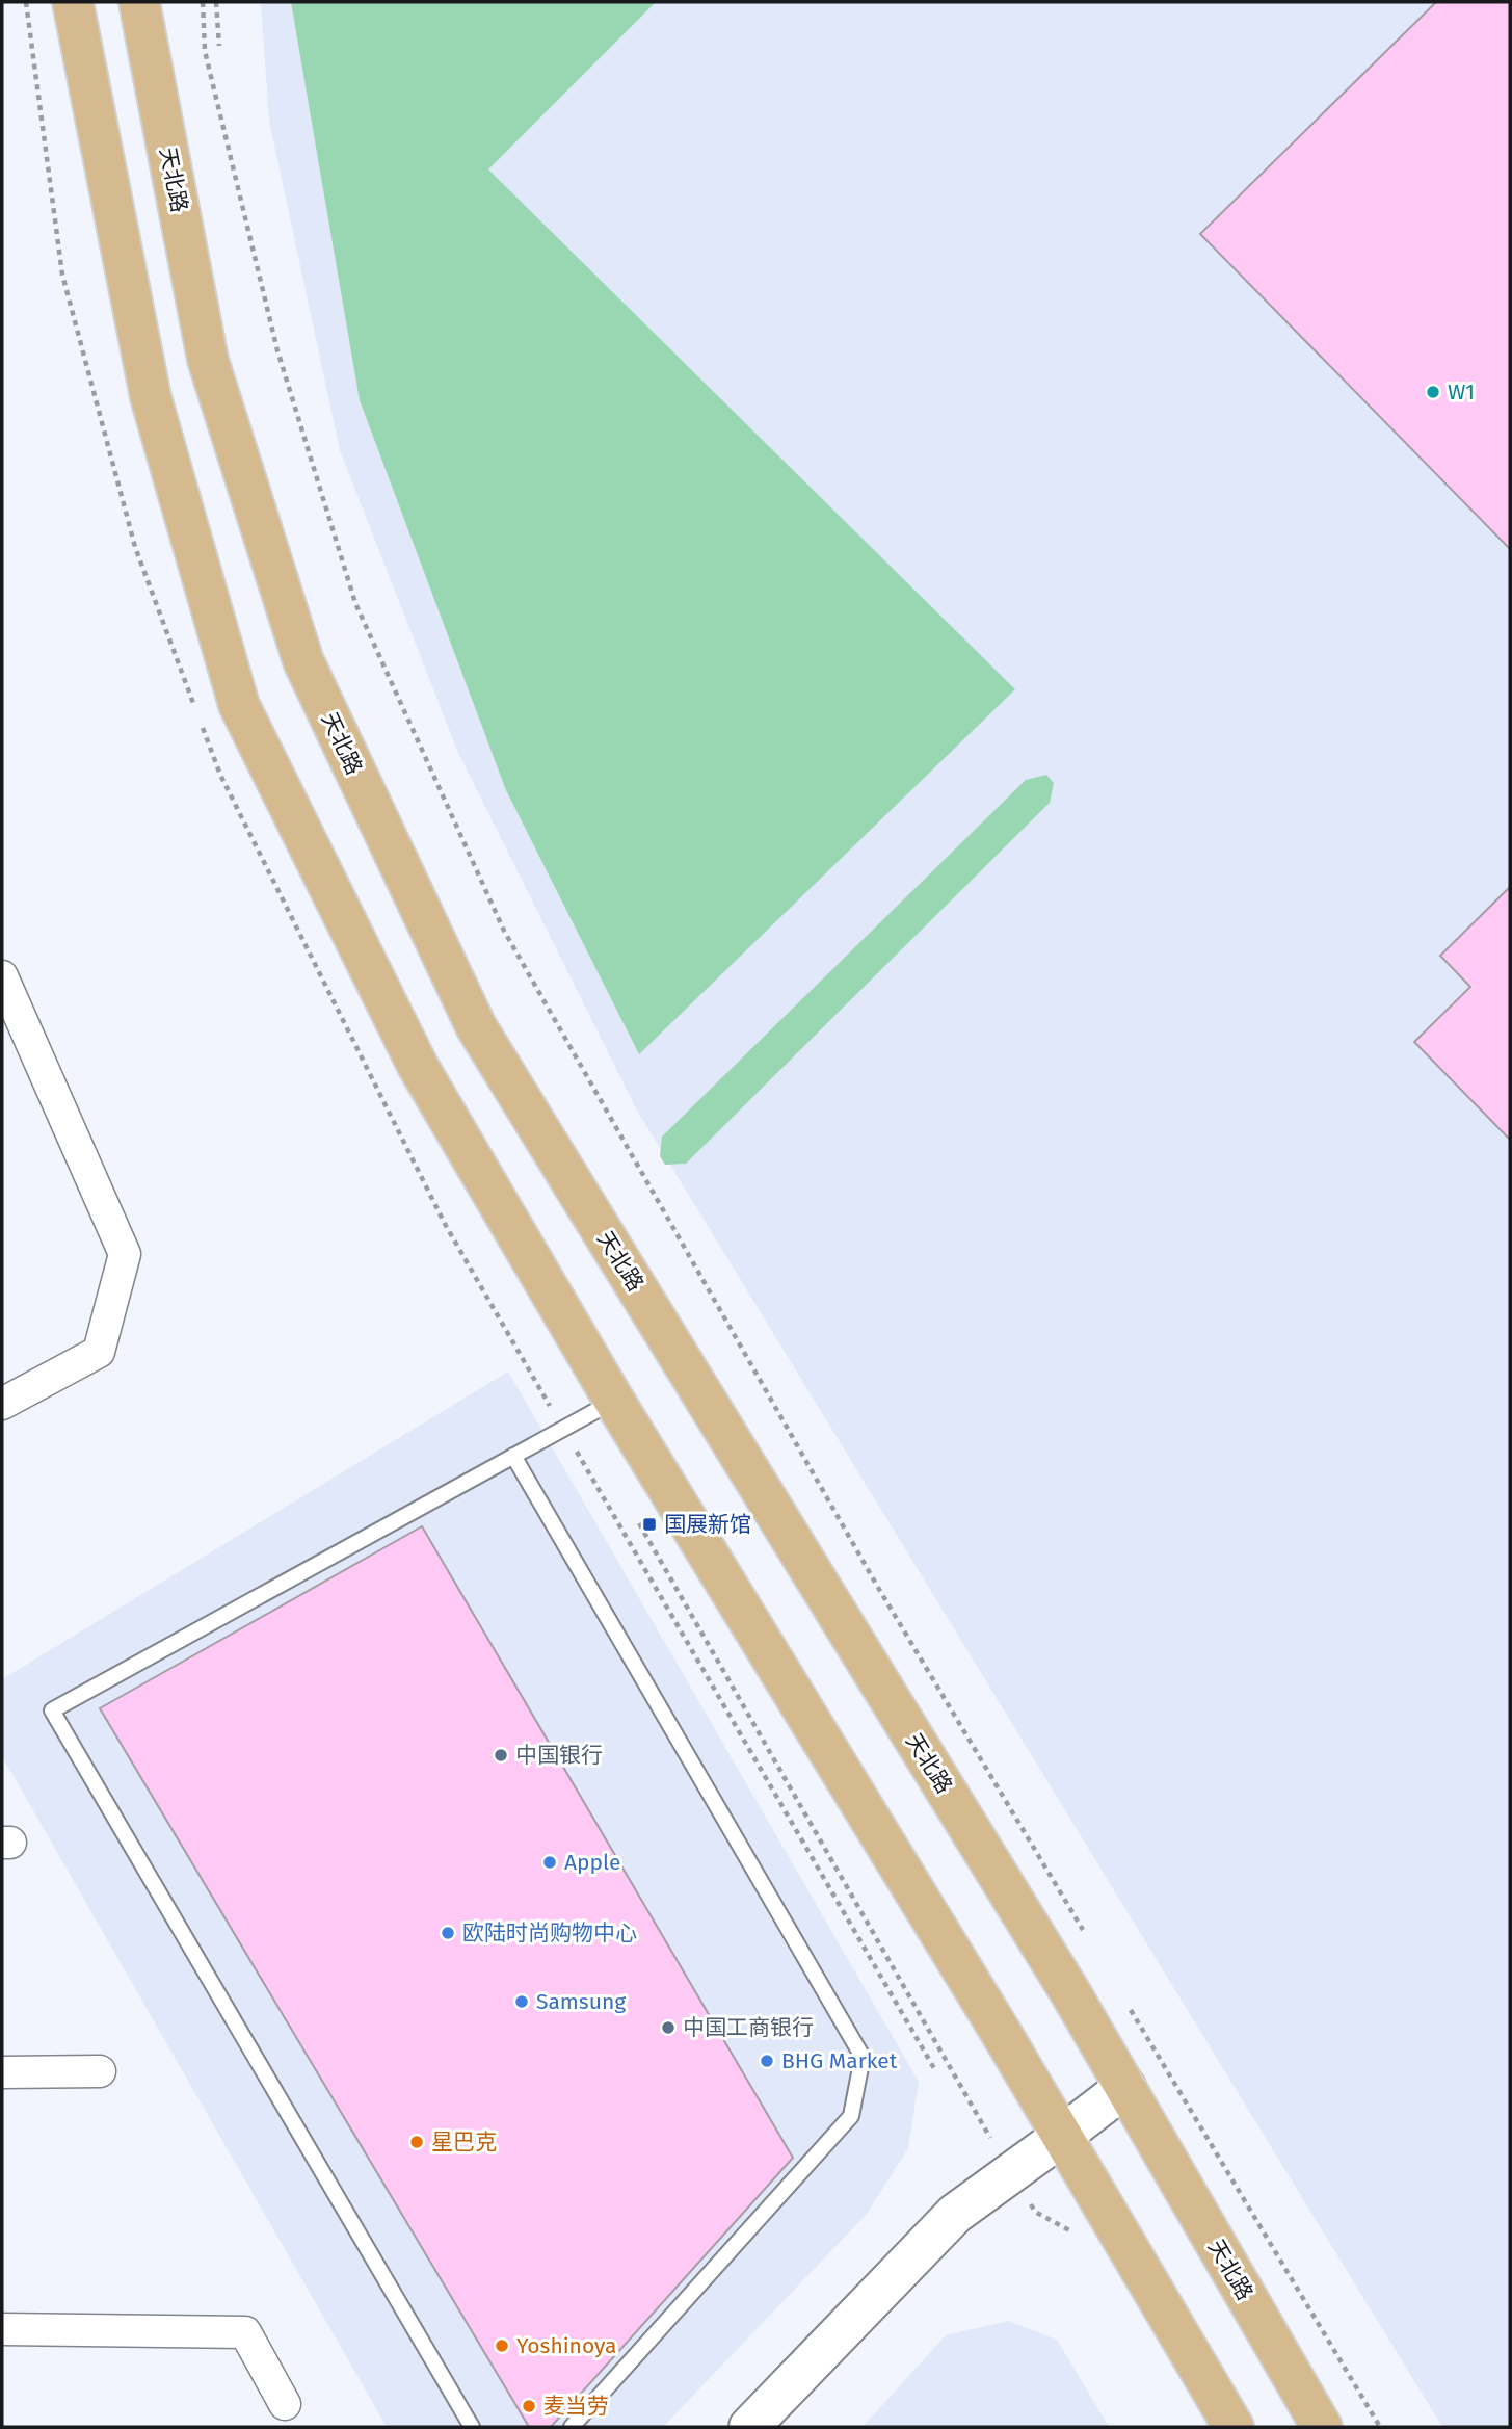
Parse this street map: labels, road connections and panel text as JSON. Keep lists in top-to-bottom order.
{
  "streets": {
    "main road": ["天北路"]
  },
  "places": {
    "other": [
      "W1",
      "中国银行",
      "Apple",
      "欧陆时尚购物中心",
      "Samsung",
      "中国工商银行",
      "BHG Market",
      "星巴克",
      "Yoshinoya",
      "麦当劳"
    ],
    "transit": ["国展新馆"]
  }
}
